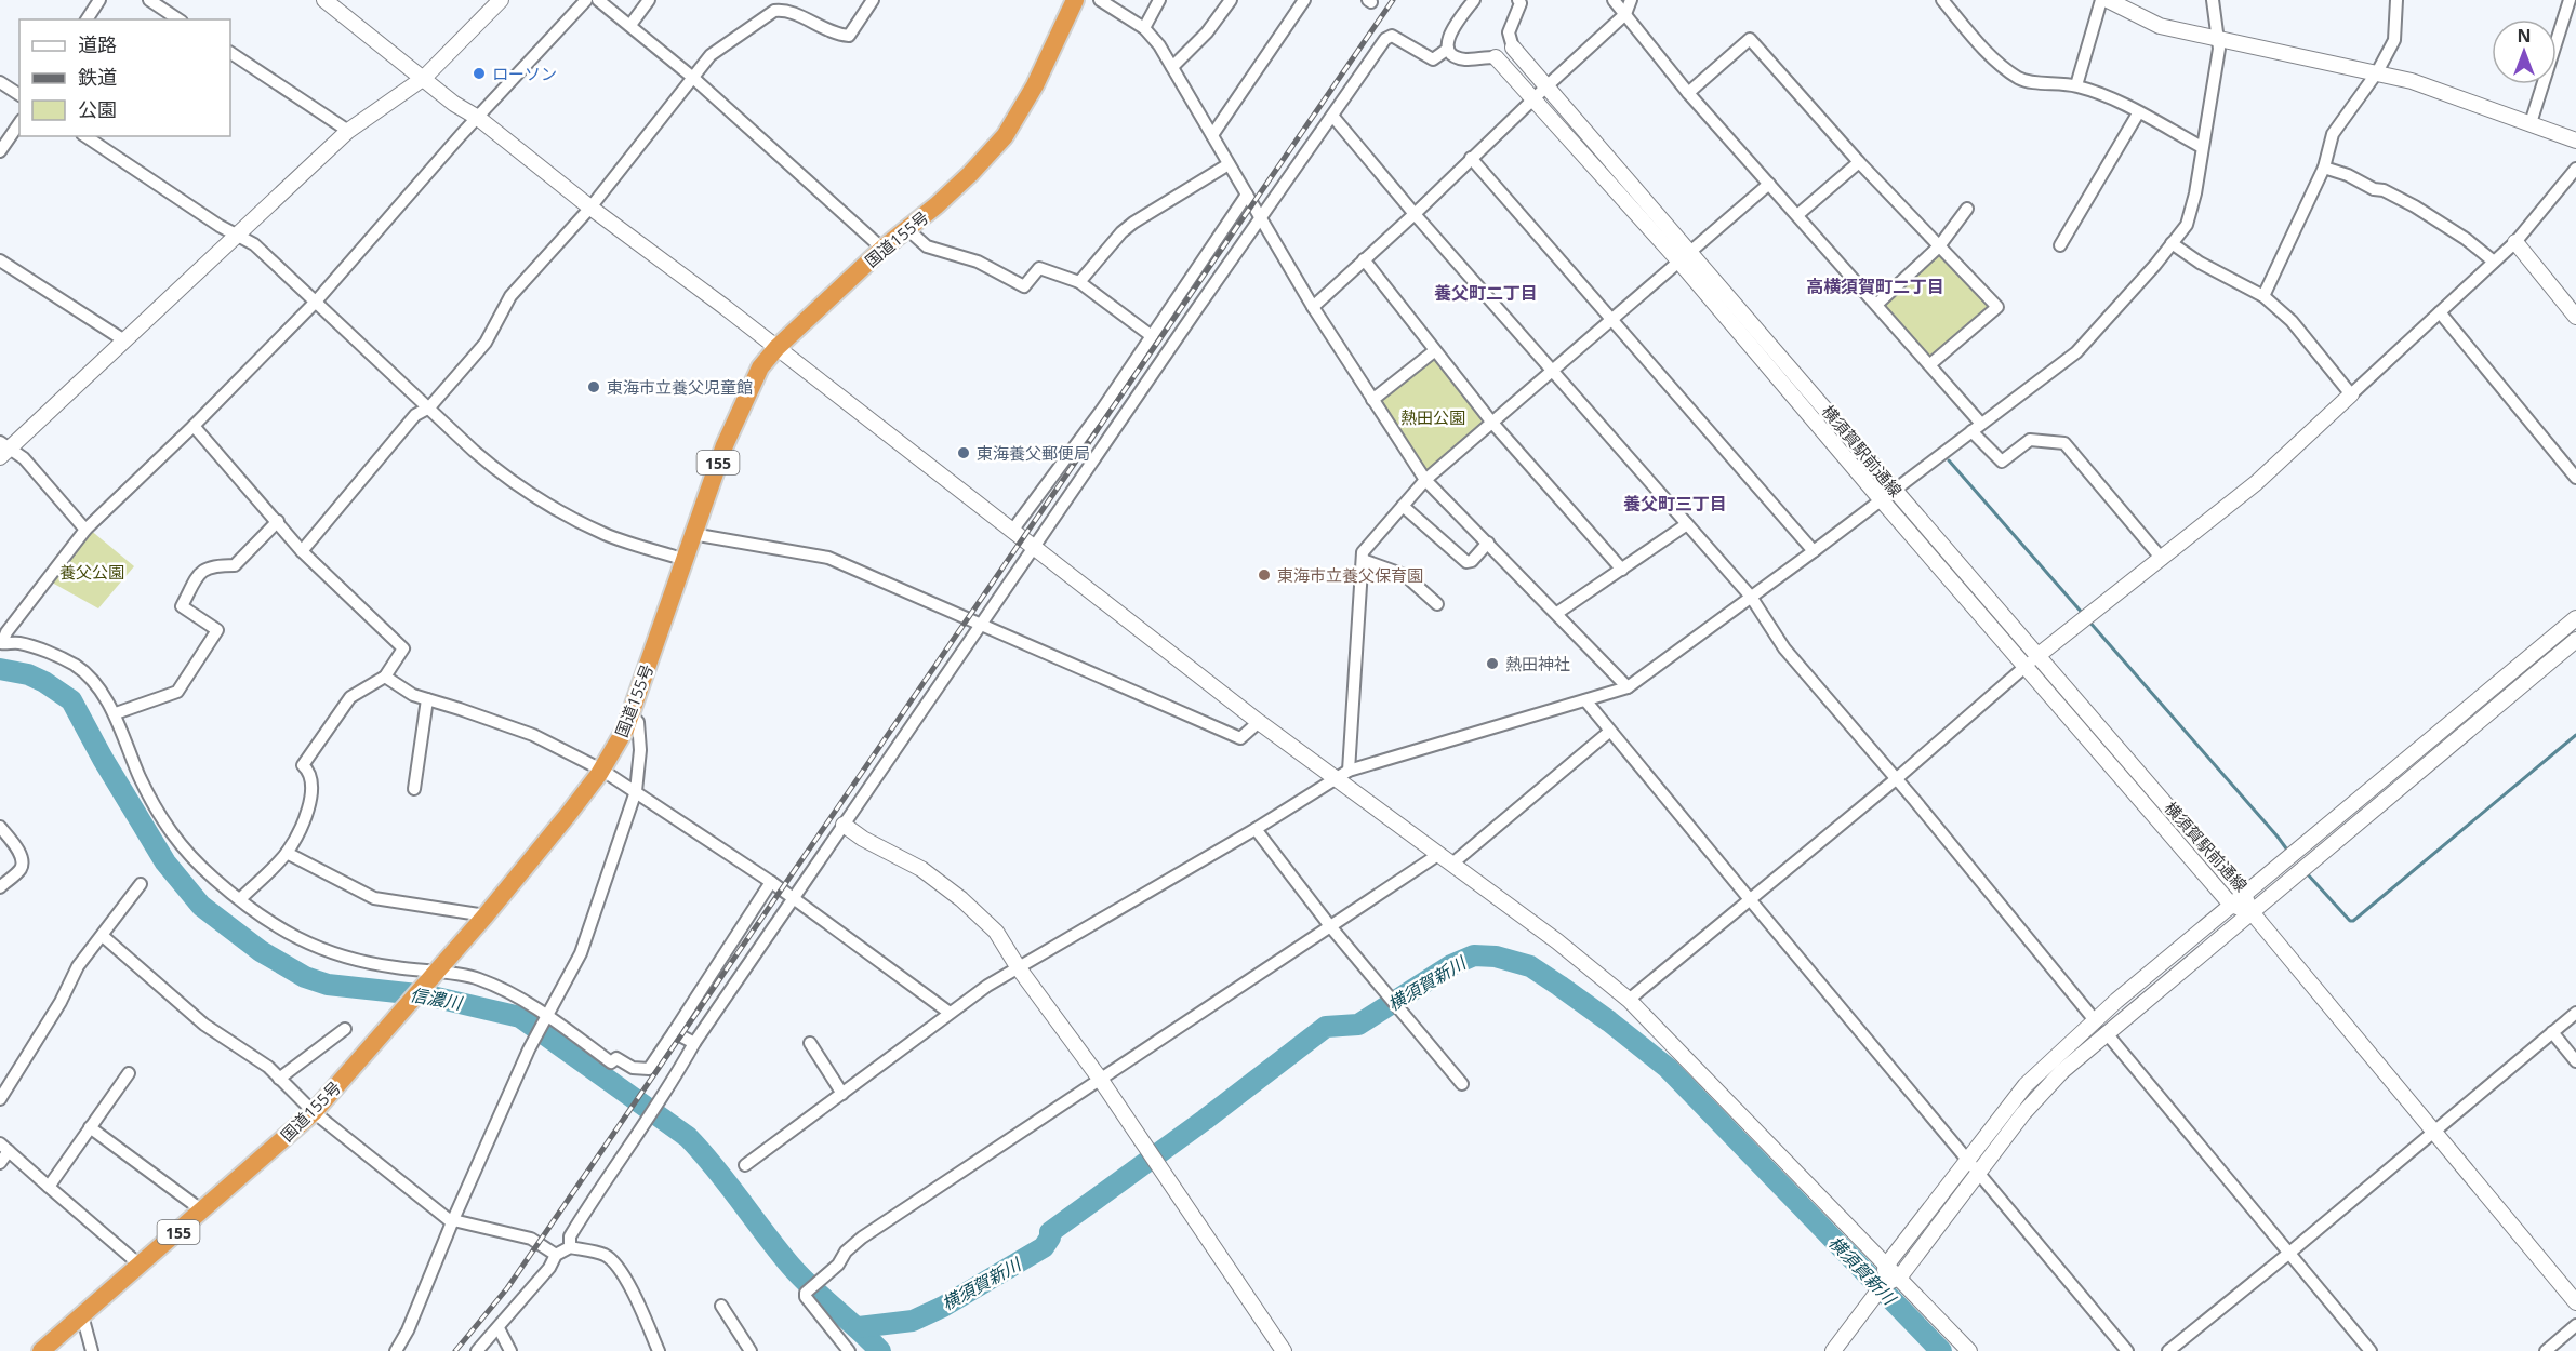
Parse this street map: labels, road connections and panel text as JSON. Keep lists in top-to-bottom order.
{
  "streets": {
    "highway": ["国道155号", "155"],
    "street": ["横須賀駅前通線"]
  },
  "districts": ["高横須賀町二丁目", "養父町二丁目", "養父町三丁目"],
  "water": ["横須賀新川", "信濃川"],
  "parks": ["熱田公園", "養父公園"],
  "places": [
    "ローソン",
    "東海市立養父児童館",
    "東海養父郵便局",
    "東海市立養父保育園",
    "熱田神社"
  ],
  "legend": ["道路", "鉄道", "公園"],
  "north": "top"
}
